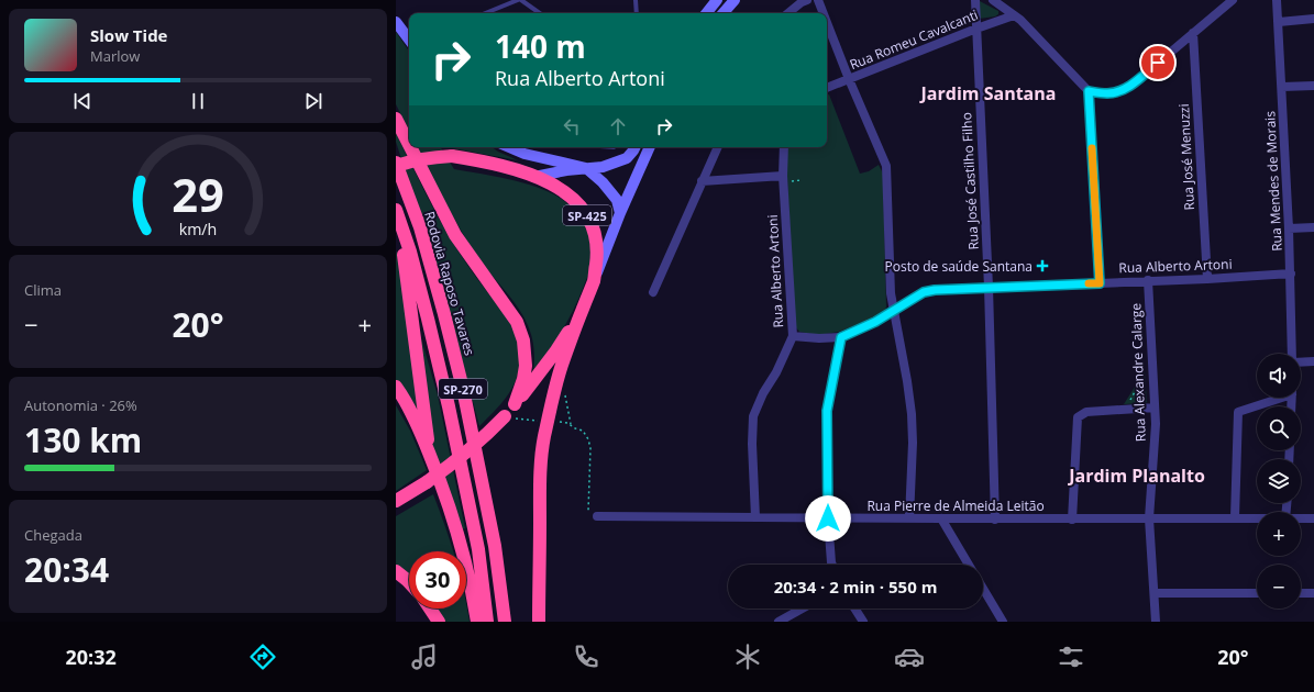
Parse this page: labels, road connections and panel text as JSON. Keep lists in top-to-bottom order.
{
  "streets": {
    "highway": ["SP-425", "Rodovia Raposo Tavares", "SP-270"],
    "street": [
      "Rua Romeu Cavalcanti",
      "Rua José Menuzzi",
      "Rua José Castilho Filho",
      "Rua Mendes de Morais",
      "Rua Alberto Artoni",
      "Rua Alexandre Calarge",
      "Rua Pierre de Almeida Leitão"
    ]
  },
  "crossings": [
    ["Rua Romeu Cavalcanti", "Rua José Castilho Filho"],
    ["Rua José Menuzzi", "Rua Alberto Artoni"],
    ["Rua José Castilho Filho", "Rua Alberto Artoni"],
    ["Rua José Castilho Filho", "Rua Pierre de Almeida Leitão"],
    ["Rua Mendes de Morais", "Rua Alberto Artoni"],
    ["SP-425", "Rodovia Raposo Tavares"],
    ["Rua Alberto Artoni", "Rua Alexandre Calarge"],
    ["Rua Alexandre Calarge", "Rua Pierre de Almeida Leitão"]
  ],
  "districts": ["Jardim Santana", "Jardim Planalto"],
  "places": {
    "health": ["Posto de saúde Santana"]
  },
  "page": {
    "turn": ["140 m", "Rua Alberto Artoni"],
    "song": ["Slow Tide", "Marlow"],
    "tile": [
      "Clima",
      ["Autonomia · 26%", "130 km"],
      ["Chegada", "20:34"]
    ],
    "heat": ["−", "20°", "+"],
    "map_buttons": ["+", "−"],
    "limit": "30",
    "trip": "20:34 · 2 min · 550 m",
    "tabs": ["20:32", "20°"],
    "gauge": ["29", "km/h"]
  }
}
